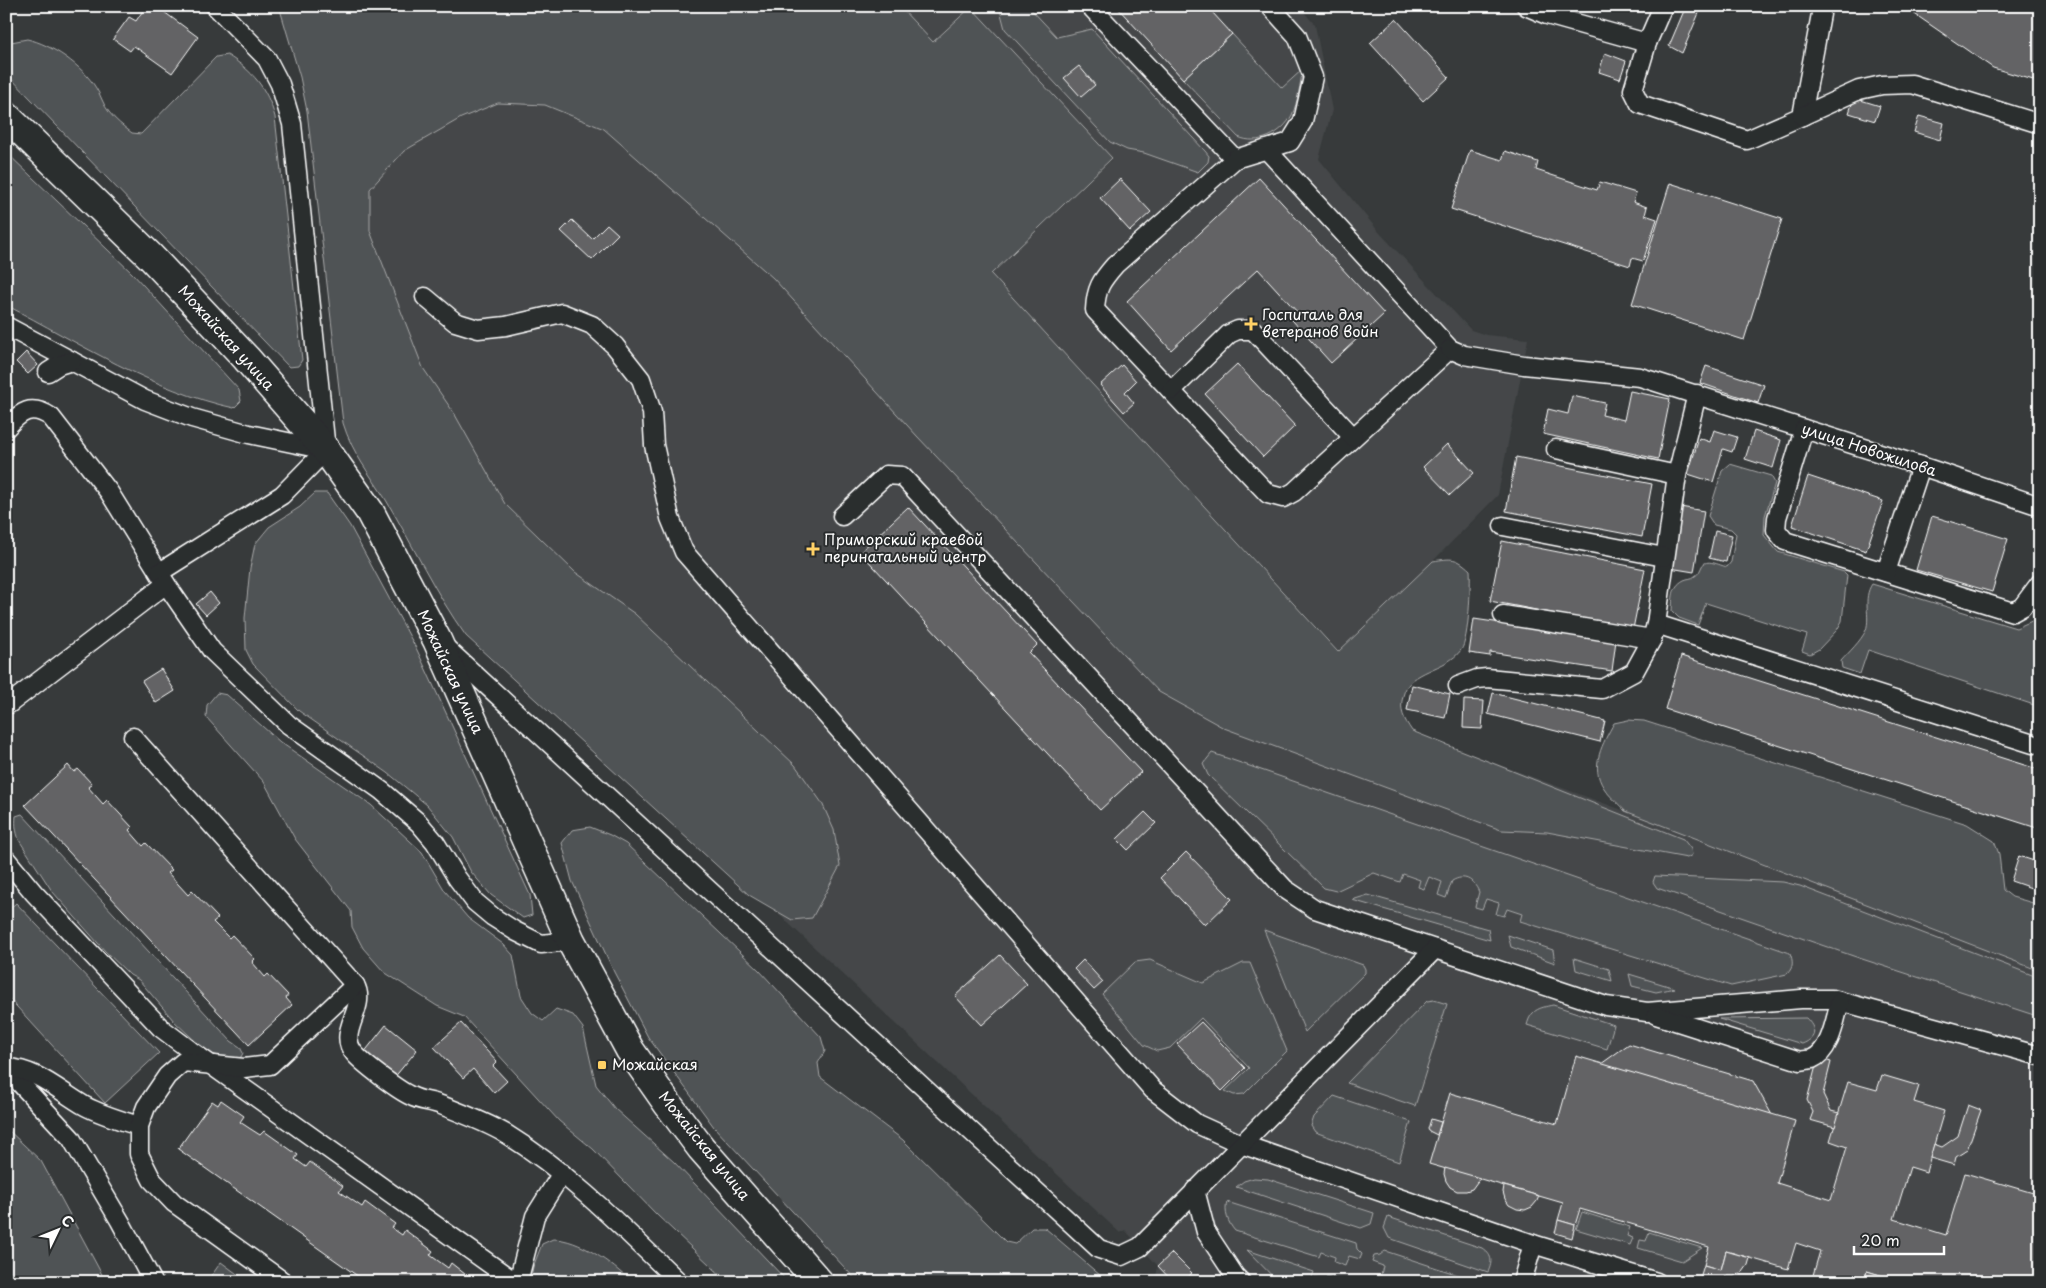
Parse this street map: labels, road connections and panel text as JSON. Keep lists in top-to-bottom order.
{
  "streets": {
    "main road": ["Можайская улица"],
    "lane": ["улица Новожилова"]
  },
  "places": {
    "health": ["Госпиталь для ветеранов войн", "Приморский краевой перинатальный центр"],
    "transit": ["Можайская"]
  },
  "scale_bar": "20 m",
  "north": "top right"
}
